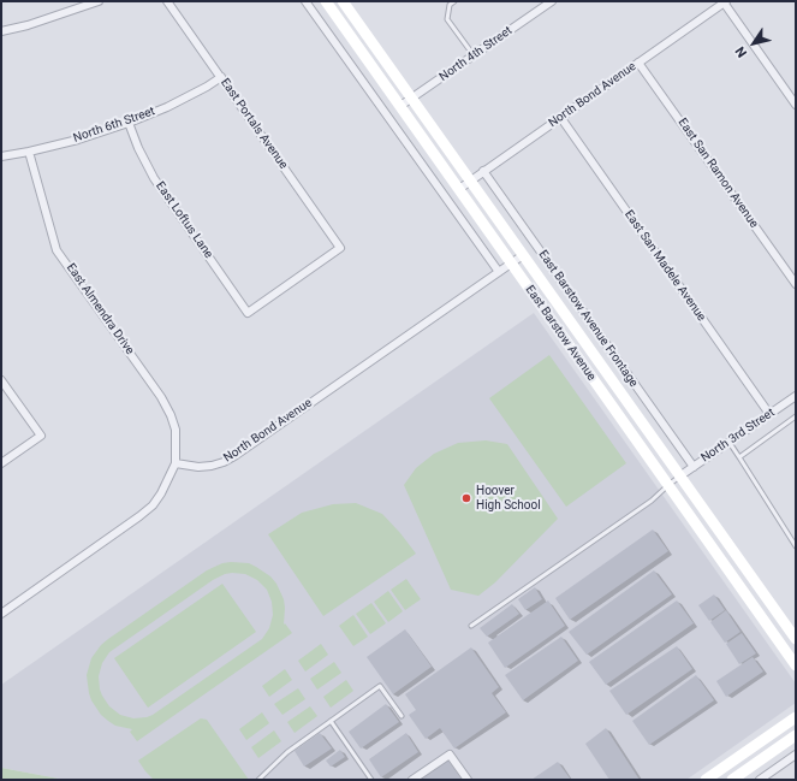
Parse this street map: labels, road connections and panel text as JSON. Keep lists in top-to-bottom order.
{
  "streets": {
    "main road": ["East Barstow Avenue"],
    "street": [
      "North 4th Street",
      "North Bond Avenue",
      "East Portals Avenue",
      "North 6th Street",
      "East San Ramon Avenue",
      "East Loftus Lane",
      "East San Madele Avenue",
      "East Almendra Drive",
      "East Barstow Avenue Frontage",
      "North 3rd Street"
    ]
  },
  "crossings": [
    ["North 4th Street", "East Barstow Avenue"],
    ["North Bond Avenue", "East San Ramon Avenue"],
    ["North Bond Avenue", "East San Madele Avenue"],
    ["North Bond Avenue", "East Almendra Drive"],
    ["North Bond Avenue", "East Barstow Avenue Frontage"],
    ["North Bond Avenue", "East Barstow Avenue"],
    ["East Portals Avenue", "North 6th Street"],
    ["East Portals Avenue", "East Loftus Lane"],
    ["North 6th Street", "East Loftus Lane"],
    ["North 6th Street", "East Almendra Drive"],
    ["East San Madele Avenue", "North 3rd Street"],
    ["East Barstow Avenue Frontage", "North 3rd Street"],
    ["East Barstow Avenue", "North 3rd Street"]
  ],
  "places": ["Hoover High School"],
  "north": "bottom left"
}
